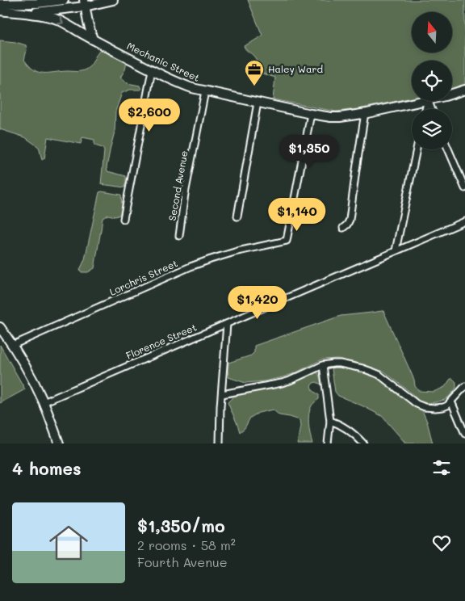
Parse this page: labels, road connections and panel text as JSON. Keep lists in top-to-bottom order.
{
  "streets": {
    "main road": ["Mechanic Street"],
    "street": ["Second Avenue", "Lorchris Street", "Florence Street"]
  },
  "crossings": [
    ["Mechanic Street", "Second Avenue"],
    ["Mechanic Street", "Lorchris Street"]
  ],
  "places": {
    "office": ["Haley Ward"]
  },
  "north": "top",
  "page": {
    "price": [
      "$2,600",
      "$1,350",
      "$1,140",
      "$1,420"
    ],
    "heading": "4 homes",
    "list": [
      {
        "name": "$1,350/mo",
        "note": "2 rooms · 58 m² · Fourth Avenue"
      }
    ]
  }
}
